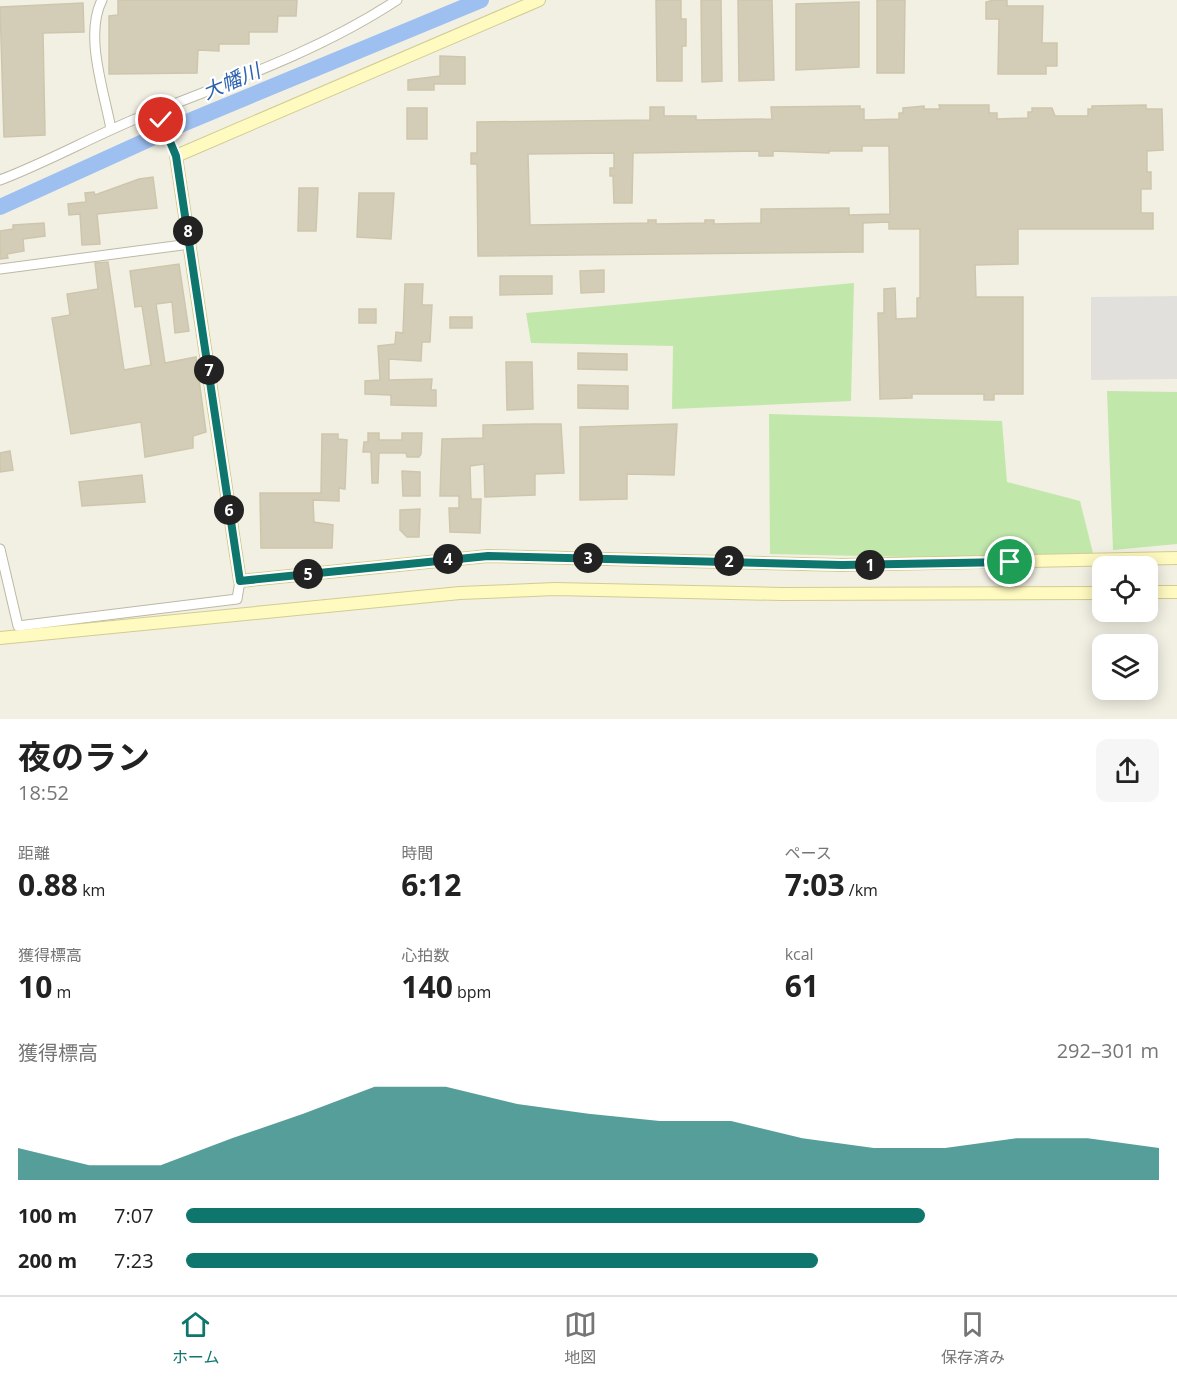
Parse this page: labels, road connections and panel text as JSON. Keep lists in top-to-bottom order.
{
  "water": ["大幡川"],
  "page": {
    "pins": [
      "8",
      "7",
      "6",
      "3",
      "4",
      "2",
      "1",
      "5"
    ],
    "heading": ["夜のラン", "18:52"],
    "stats": [
      ["距離", "0.88 km"],
      ["時間", "6:12"],
      ["ペース", "7:03 /km"],
      ["獲得標高", "10 m"],
      ["心拍数", "140 bpm"],
      ["kcal", "61"]
    ],
    "chart": ["獲得標高", "292–301 m"],
    "list": [
      {
        "name": "100 m",
        "note": "7:07"
      },
      {
        "name": "200 m",
        "note": "7:23"
      }
    ],
    "tabs": ["ホーム", "地図", "保存済み"]
  }
}
